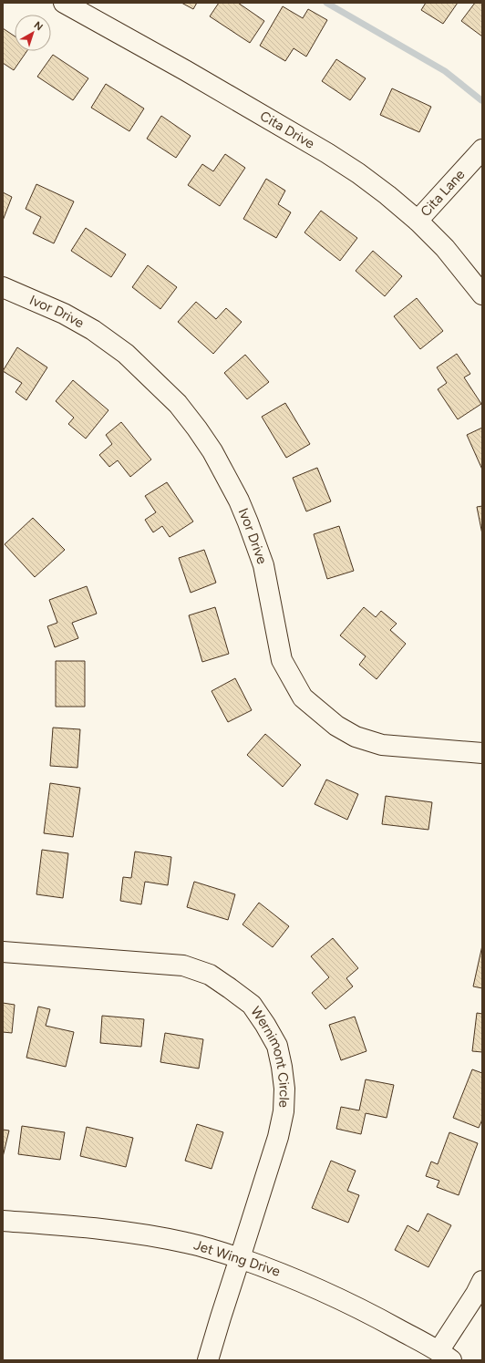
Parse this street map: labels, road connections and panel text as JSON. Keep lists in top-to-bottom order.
{
  "streets": {
    "street": [
      "Cita Drive",
      "Cita Lane",
      "Ivor Drive",
      "Wernimont Circle",
      "Jet Wing Drive"
    ]
  },
  "crossings": [
    ["Cita Drive", "Cita Lane"],
    ["Wernimont Circle", "Jet Wing Drive"]
  ],
  "north": "top right"
}
